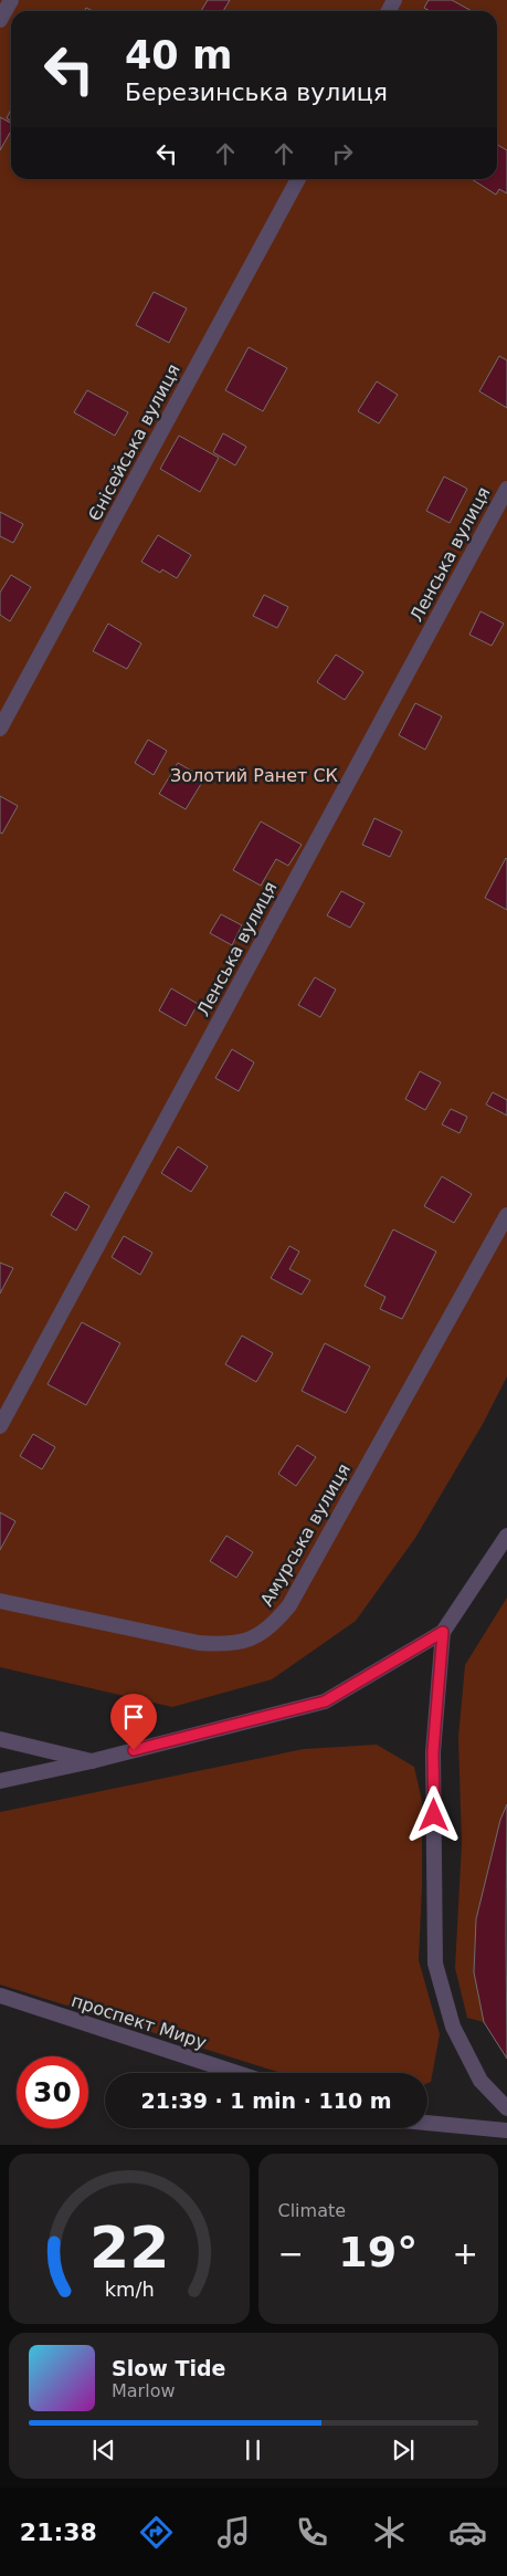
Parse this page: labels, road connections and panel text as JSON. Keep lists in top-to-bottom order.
{
  "streets": {
    "street": [
      "Єнісейська вулиця",
      "Ленська вулиця",
      "Амурська вулиця",
      "проспект Миру"
    ]
  },
  "parks": ["Золотий Ранет СК"],
  "page": {
    "turn": ["40 m", "Березинська вулиця"],
    "limit": "30",
    "trip": "21:39 · 1 min · 110 m",
    "tile": "Climate",
    "heat": ["−", "19°", "+"],
    "song": ["Slow Tide", "Marlow"],
    "tabs": "21:38",
    "gauge": ["22", "km/h"]
  }
}
